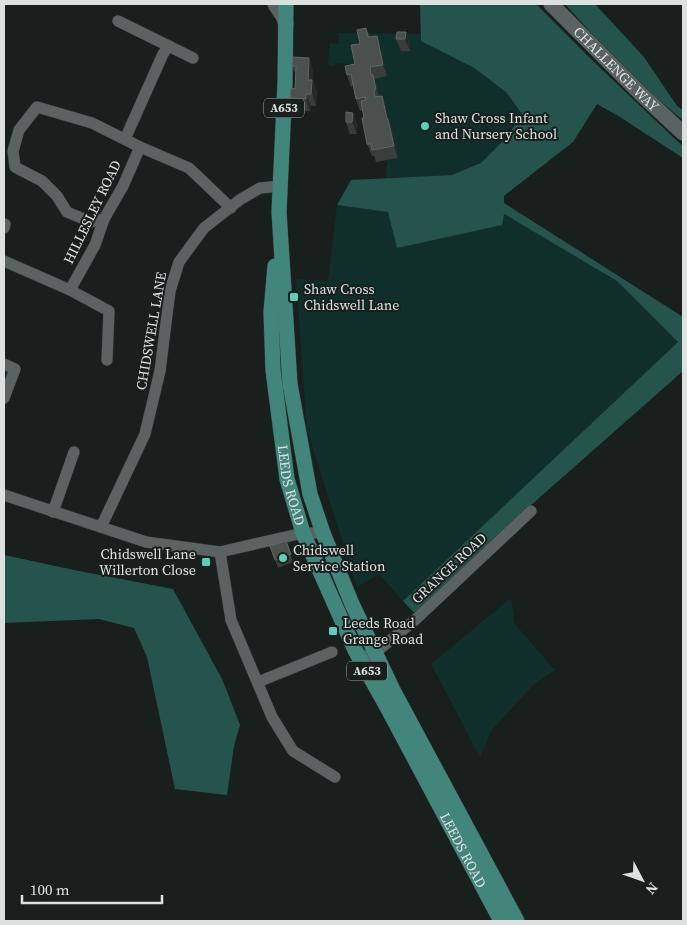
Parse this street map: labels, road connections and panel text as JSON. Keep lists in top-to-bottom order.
{
  "streets": {
    "main road": ["CHALLENGE WAY", "A653", "LEEDS ROAD"],
    "street": ["HILLESLEY ROAD", "CHIDSWELL LANE", "GRANGE ROAD"]
  },
  "crossings": [
    ["CHIDSWELL LANE", "LEEDS ROAD"],
    ["LEEDS ROAD", "GRANGE ROAD"]
  ],
  "places": {
    "other": ["Shaw Cross Infant and Nursery School", "Chidswell Service Station"],
    "transit": ["Shaw Cross Chidswell Lane", "Chidswell Lane Willerton Close", "Leeds Road Grange Road"]
  },
  "scale_bar": "100 m",
  "north": "bottom right"
}
